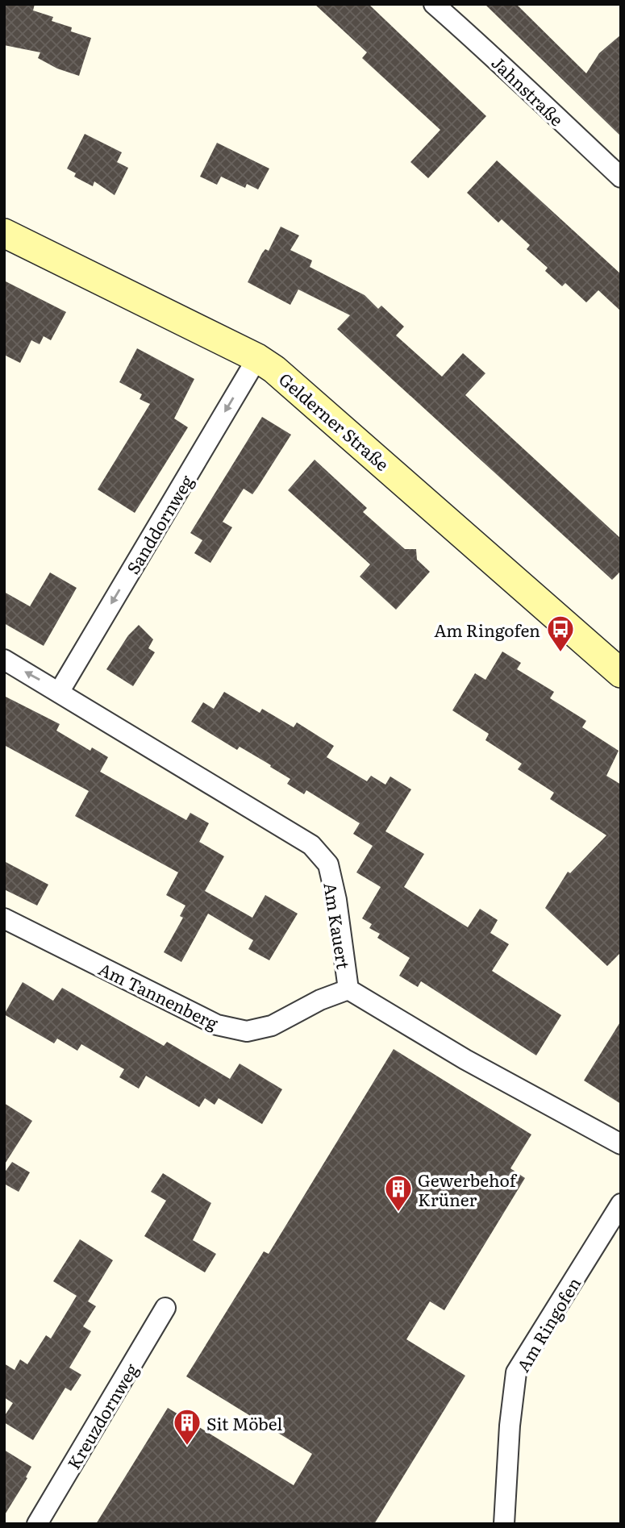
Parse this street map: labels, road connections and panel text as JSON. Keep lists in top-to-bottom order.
{
  "streets": {
    "main road": ["Gelderner Straße"],
    "street": [
      "Jahnstraße",
      "Sanddornweg",
      "Am Kauert",
      "Am Tannenberg",
      "Am Ringofen",
      "Kreuzdornweg"
    ]
  },
  "crossings": [
    ["Gelderner Straße", "Sanddornweg"],
    ["Sanddornweg", "Am Kauert"],
    ["Am Kauert", "Am Tannenberg"]
  ],
  "one_way": ["Sanddornweg"],
  "places": {
    "bus stop": ["Am Ringofen"],
    "building": ["Gewerbehof Krüner", "Sit Möbel"]
  }
}
